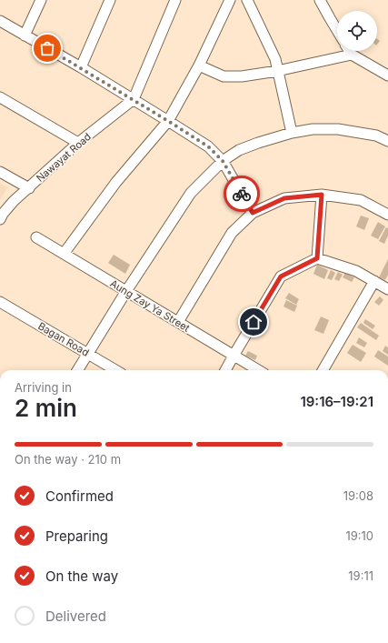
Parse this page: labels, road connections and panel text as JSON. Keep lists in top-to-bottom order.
{
  "streets": {
    "street": ["Nawayat Road", "Aung Zay Ya Street", "Bagan Road"]
  },
  "page": {
    "heading": ["2 min", "Arriving in", "19:16–19:21"],
    "bar": "On the way · 210 m",
    "list": [
      ["Confirmed", "19:08"],
      ["Preparing", "19:10"],
      ["On the way", "19:11"],
      "Delivered"
    ]
  }
}
